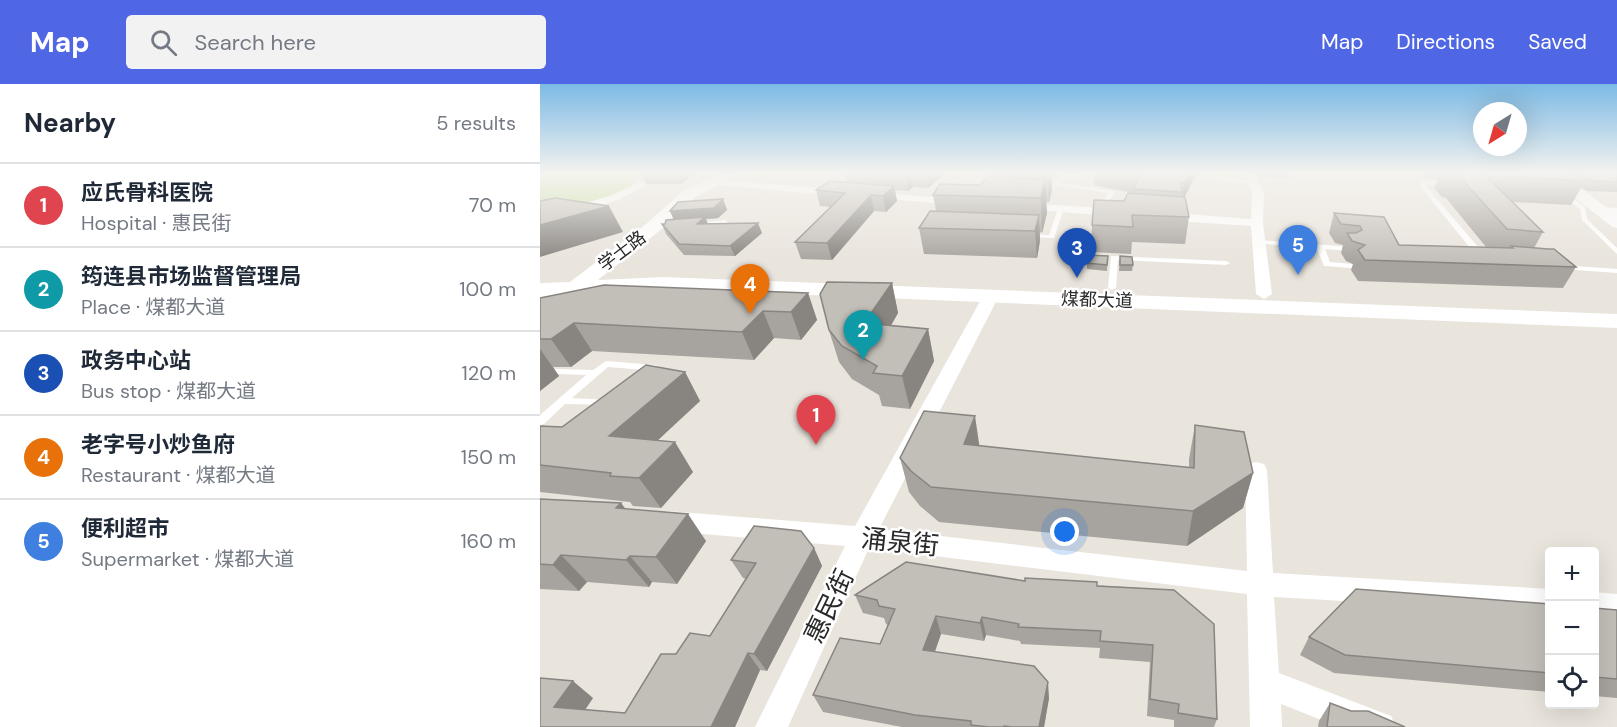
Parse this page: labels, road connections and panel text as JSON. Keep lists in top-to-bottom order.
{
  "streets": {
    "main road": ["学士路", "煤都大道"],
    "street": ["涌泉街", "惠民街"]
  },
  "crossings": [
    ["学士路", "煤都大道"],
    ["煤都大道", "惠民街"],
    ["涌泉街", "惠民街"]
  ],
  "north": "bottom left",
  "page": {
    "header": "Map",
    "search": "Search here",
    "nav": ["Map", "Directions", "Saved"],
    "heading": ["Nearby", "5 results"],
    "list": [
      {
        "mark": "1",
        "name": "应氏骨科医院",
        "note": "Hospital · 惠民街",
        "value": "70 m"
      },
      {
        "mark": "2",
        "name": "筠连县市场监督管理局",
        "note": "Place · 煤都大道",
        "value": "100 m"
      },
      {
        "mark": "3",
        "name": "政务中心站",
        "note": "Bus stop · 煤都大道",
        "value": "120 m"
      },
      {
        "mark": "4",
        "name": "老字号小炒鱼府",
        "note": "Restaurant · 煤都大道",
        "value": "150 m"
      },
      {
        "mark": "5",
        "name": "便利超市",
        "note": "Supermarket · 煤都大道",
        "value": "160 m"
      }
    ],
    "pins": [
      "5",
      "3",
      "4",
      "2",
      "1"
    ],
    "map_buttons": ["+", "−"]
  }
}
